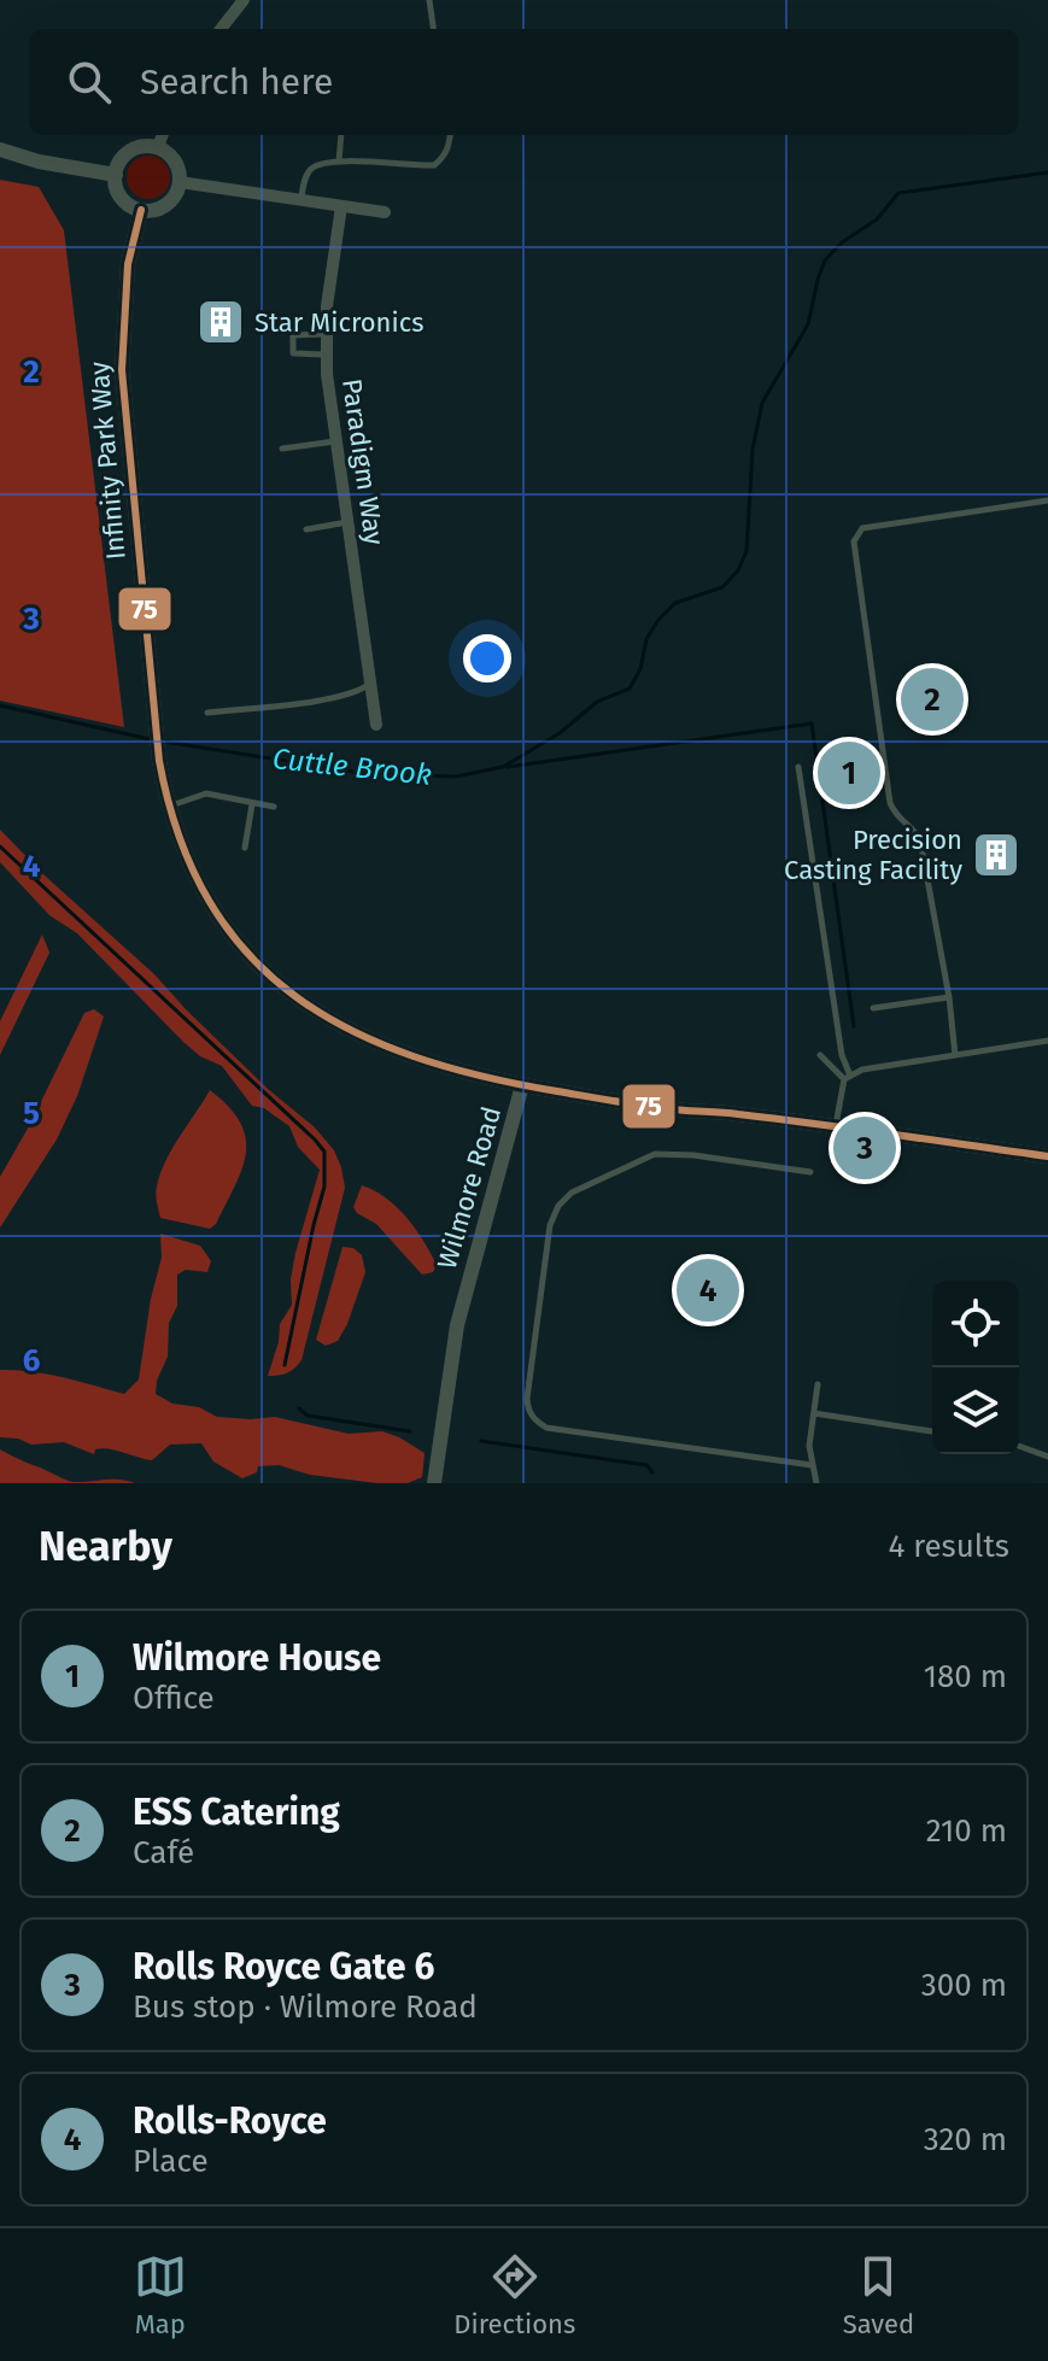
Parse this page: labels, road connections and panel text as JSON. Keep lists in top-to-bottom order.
{
  "streets": {
    "street": ["Infinity Park Way", "Paradigm Way", "Wilmore Road"]
  },
  "crossings": [
    ["Infinity Park Way", "Wilmore Road"]
  ],
  "water": ["Cuttle Brook"],
  "places": {
    "building": ["Star Micronics", "Precision Casting Facility"]
  },
  "lines": ["transit line 75"],
  "page": {
    "search": "Search here",
    "pins": [
      "2",
      "1",
      "3",
      "4"
    ],
    "heading": ["Nearby", "4 results"],
    "list": [
      {
        "mark": "1",
        "name": "Wilmore House",
        "note": "Office",
        "value": "180 m"
      },
      {
        "mark": "2",
        "name": "ESS Catering",
        "note": "Café",
        "value": "210 m"
      },
      {
        "mark": "3",
        "name": "Rolls Royce Gate 6",
        "note": "Bus stop · Wilmore Road",
        "value": "300 m"
      },
      {
        "mark": "4",
        "name": "Rolls-Royce",
        "note": "Place",
        "value": "320 m"
      }
    ],
    "nav": ["Map", "Directions", "Saved"]
  },
  "grid": {
    "rows": [
      "2",
      "3",
      "4",
      "5",
      "6"
    ]
  }
}
